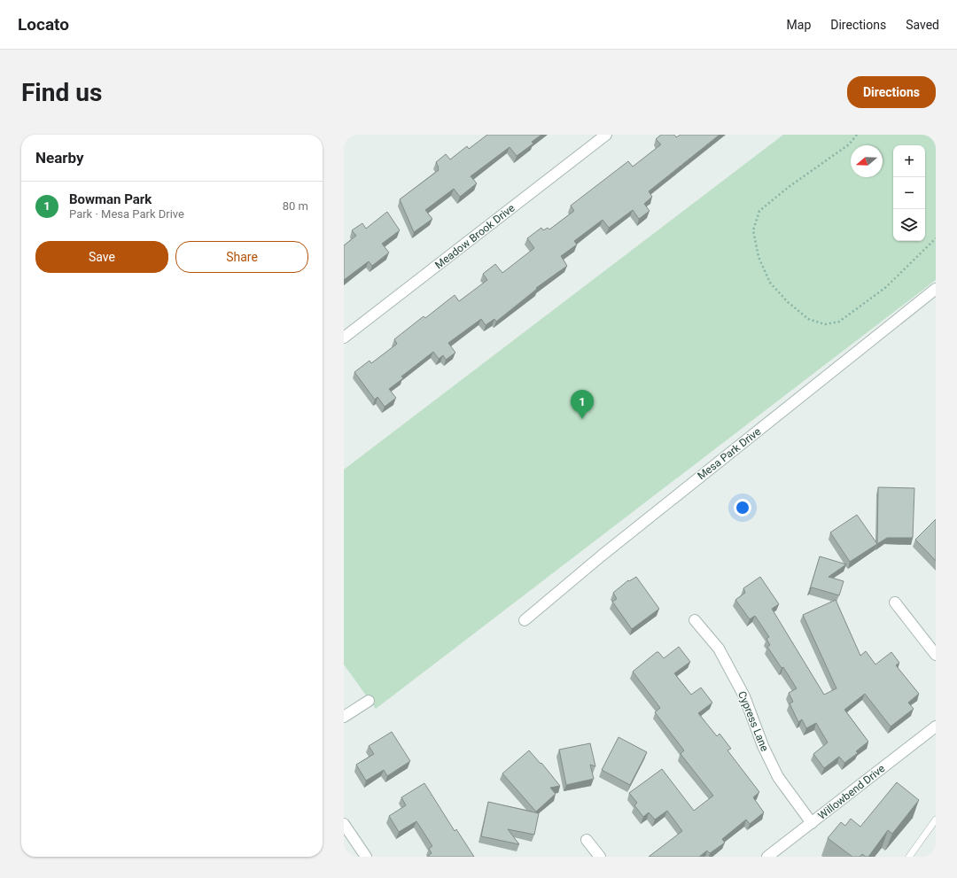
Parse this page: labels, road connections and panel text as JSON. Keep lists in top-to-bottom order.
{
  "streets": {
    "street": [
      "Meadow Brook Drive",
      "Mesa Park Drive",
      "Cypress Lane",
      "Willowbend Drive"
    ]
  },
  "crossings": [
    ["Cypress Lane", "Willowbend Drive"]
  ],
  "north": "left",
  "page": {
    "header": "Locato",
    "nav": ["Map", "Directions", "Saved"],
    "buttons": [
      "Directions",
      ["Save", "Share"]
    ],
    "title": "Find us",
    "heading": "Nearby",
    "map_buttons": ["+", "−"],
    "list": [
      {
        "mark": "1",
        "name": "Bowman Park",
        "note": "Park · Mesa Park Drive",
        "value": "80 m"
      }
    ],
    "pins": "1"
  }
}
